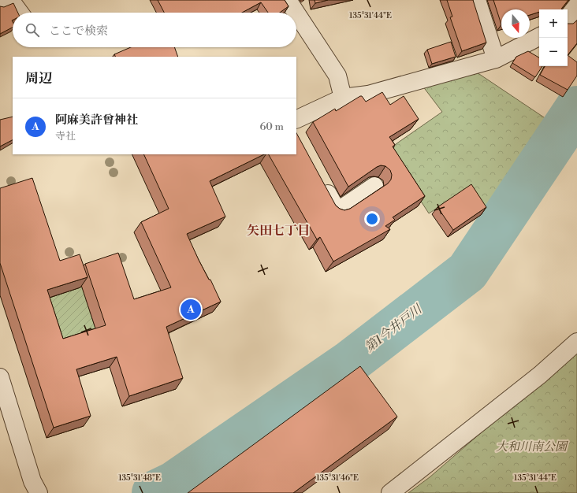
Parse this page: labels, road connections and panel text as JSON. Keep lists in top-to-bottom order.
{
  "districts": ["矢田七丁目"],
  "water": ["第1今井戸川"],
  "parks": ["大和川南公園"],
  "north": "bottom",
  "page": {
    "map_buttons": ["+", "−"],
    "search": "ここで検索",
    "heading": "周辺",
    "list": [
      {
        "mark": "A",
        "name": "阿麻美許曾神社",
        "note": "寺社",
        "value": "60 m"
      }
    ],
    "pins": "A"
  },
  "coordinates": ["135°31'44\"E", "135°31'48\"E", "135°31'46\"E"]
}
